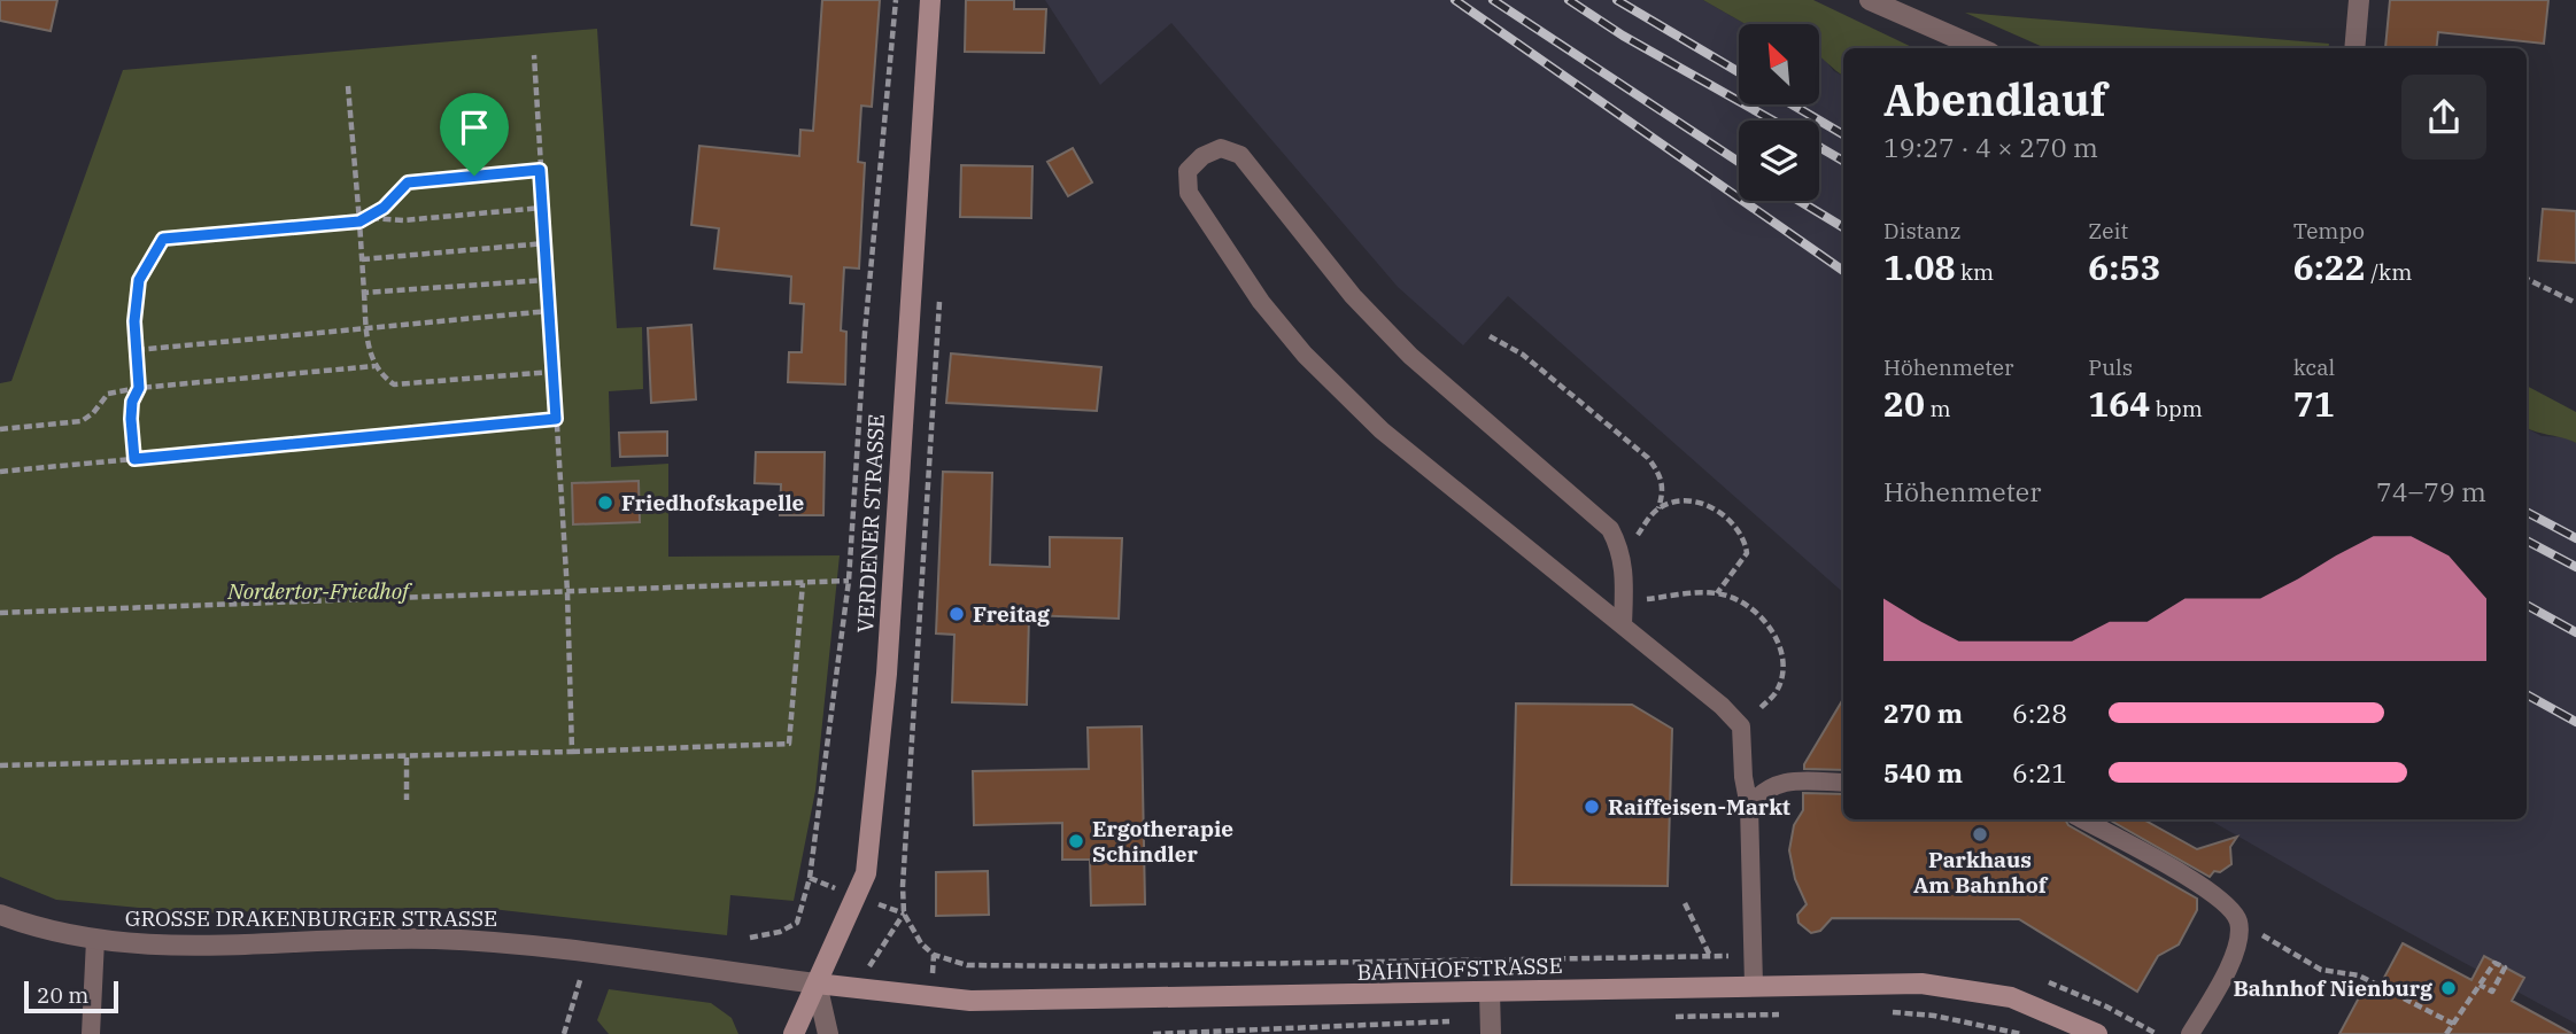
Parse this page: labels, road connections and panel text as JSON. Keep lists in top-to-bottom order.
{
  "streets": {
    "main road": ["VERDENER STRASSE", "BAHNHOFSTRASSE"],
    "street": ["GROSSE DRAKENBURGER STRASSE"]
  },
  "crossings": [
    ["VERDENER STRASSE", "GROSSE DRAKENBURGER STRASSE"],
    ["VERDENER STRASSE", "BAHNHOFSTRASSE"],
    ["GROSSE DRAKENBURGER STRASSE", "BAHNHOFSTRASSE"]
  ],
  "parks": ["Nordertor-Friedhof"],
  "places": [
    "Friedhofskapelle",
    "Freitag",
    "Raiffeisen-Markt",
    "Parkhaus Am Bahnhof",
    "Ergotherapie Schindler",
    "Bahnhof Nienburg"
  ],
  "scale_bar": "20 m",
  "north": "top left",
  "page": {
    "heading": ["Abendlauf", "19:27 · 4 × 270 m"],
    "stats": [
      ["Distanz", "1.08 km"],
      ["Zeit", "6:53"],
      ["Tempo", "6:22 /km"],
      ["Höhenmeter", "20 m"],
      ["Puls", "164 bpm"],
      ["kcal", "71"]
    ],
    "chart": ["Höhenmeter", "74–79 m"],
    "list": [
      {
        "name": "270 m",
        "note": "6:28"
      },
      {
        "name": "540 m",
        "note": "6:21"
      }
    ],
    "scale": "20 m"
  }
}
